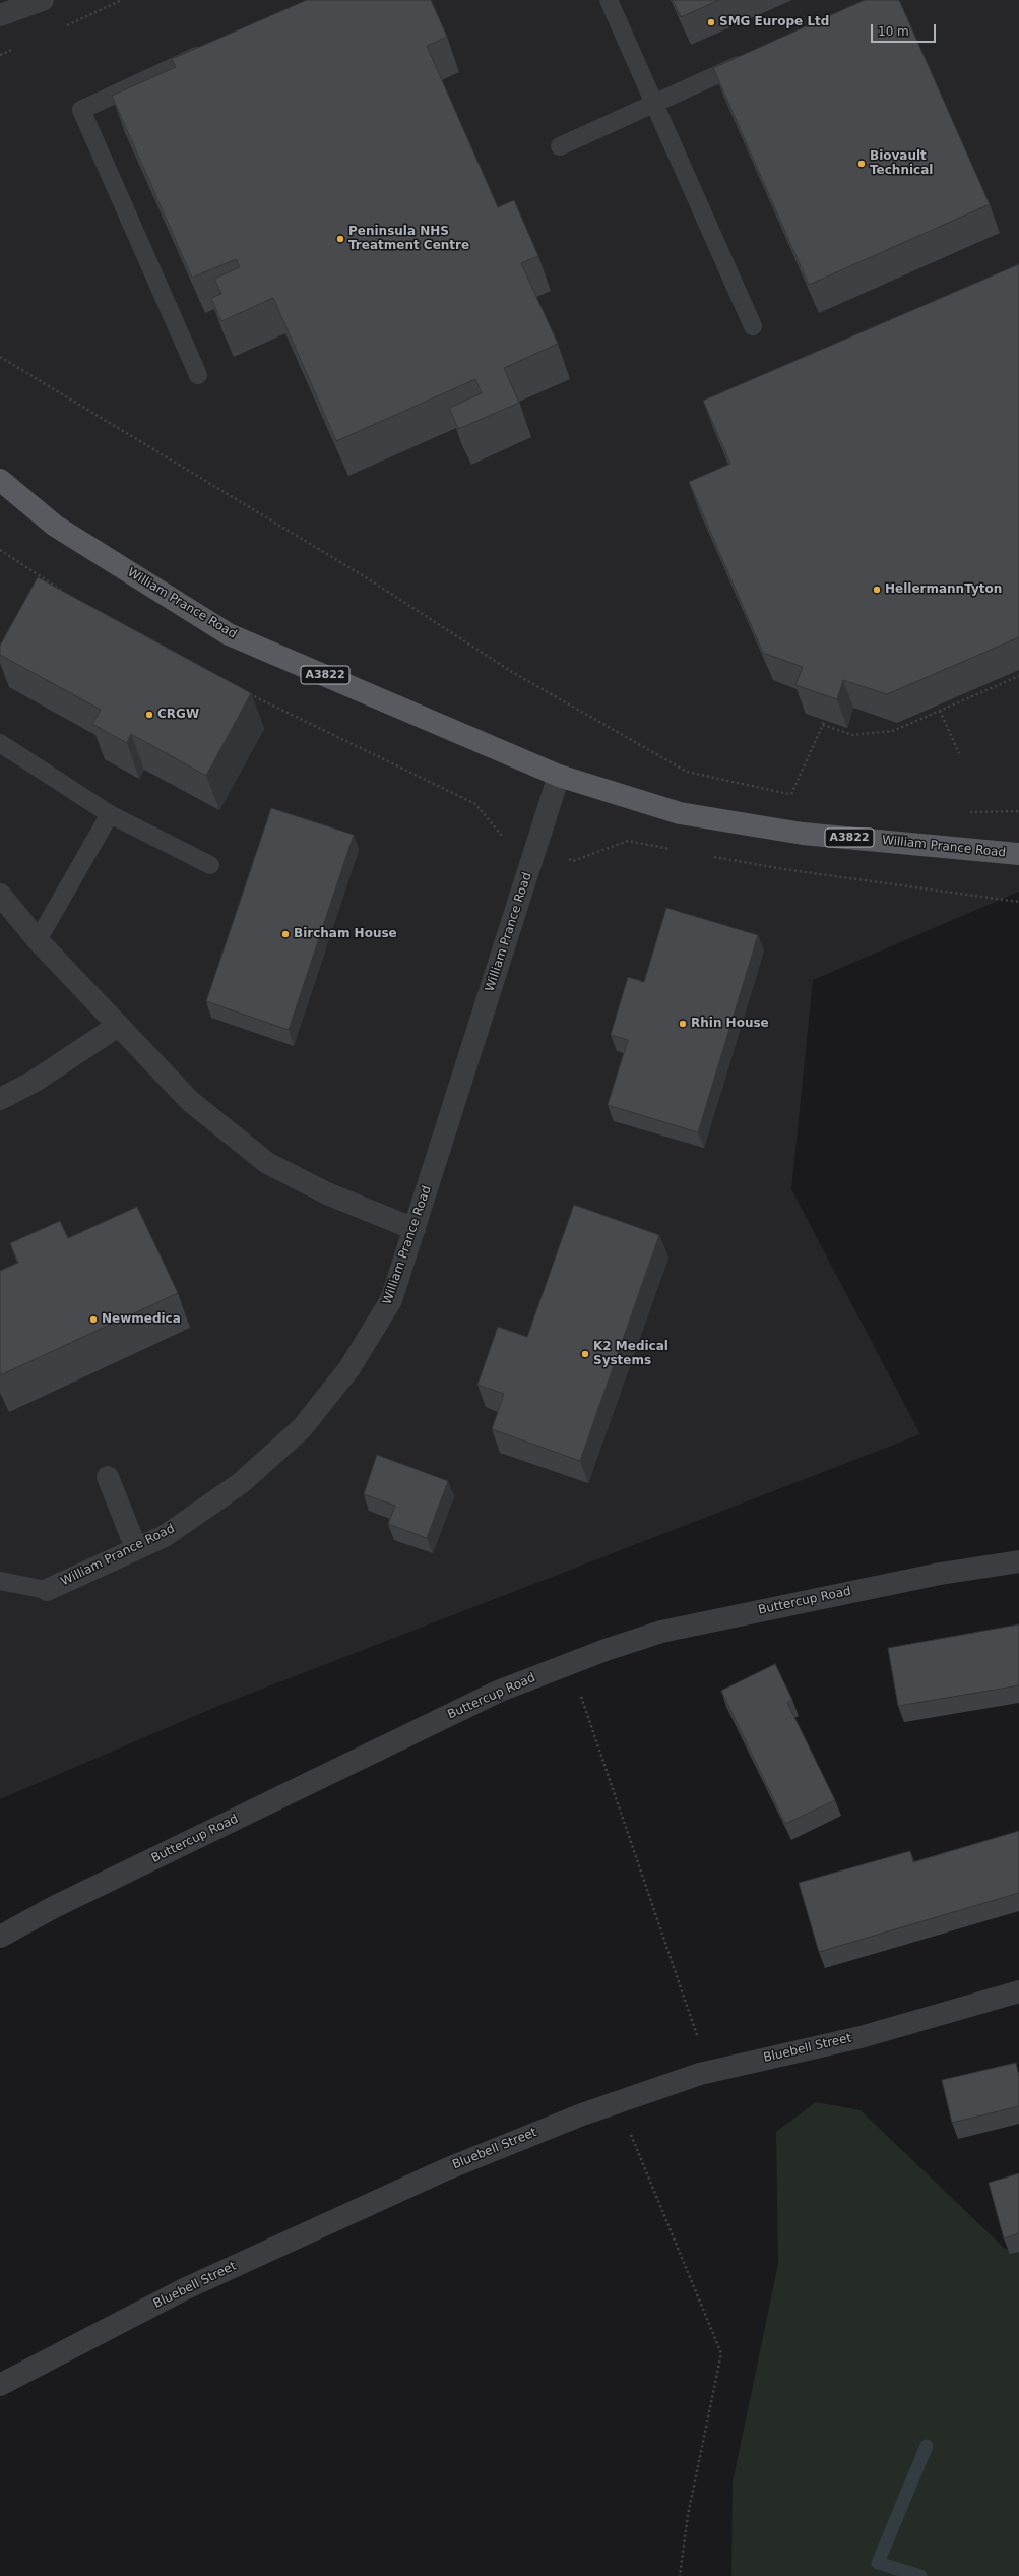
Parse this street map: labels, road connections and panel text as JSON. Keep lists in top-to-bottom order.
{
  "streets": {
    "main road": ["William Prance Road", "A3822"],
    "street": ["Buttercup Road", "Bluebell Street"]
  },
  "places": [
    "SMG Europe Ltd",
    "Biovault Technical",
    "Peninsula NHS Treatment Centre",
    "HellermannTyton",
    "CRGW",
    "Bircham House",
    "Rhin House",
    "Newmedica",
    "K2 Medical Systems"
  ],
  "scale_bar": "10 m"
}
